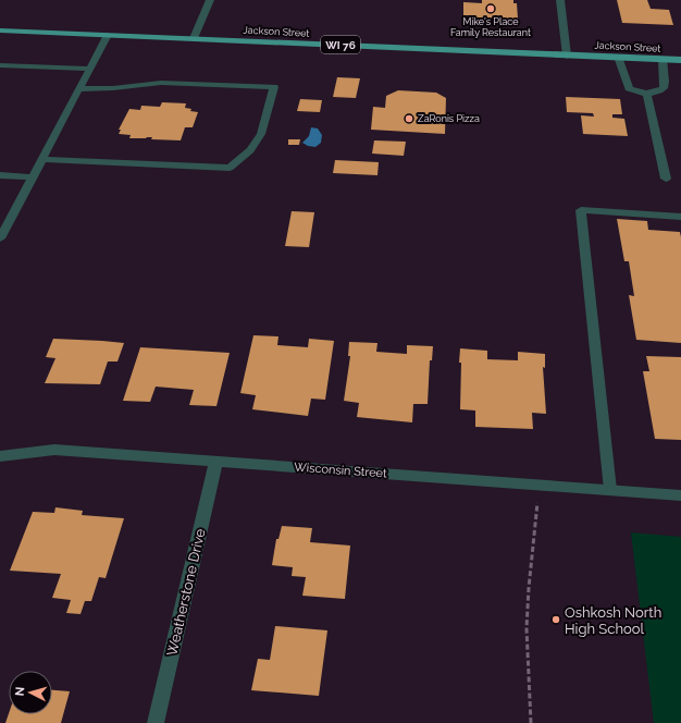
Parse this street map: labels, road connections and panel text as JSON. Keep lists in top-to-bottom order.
{
  "streets": {
    "main road": ["Jackson Street", "WI 76"],
    "street": ["Wisconsin Street", "Weatherstone Drive"]
  },
  "crossings": [
    ["Wisconsin Street", "Weatherstone Drive"]
  ],
  "places": ["Mike's Place Family Restaurant", "ZaRonis Pizza", "Oshkosh North High School"],
  "north": "left"
}
